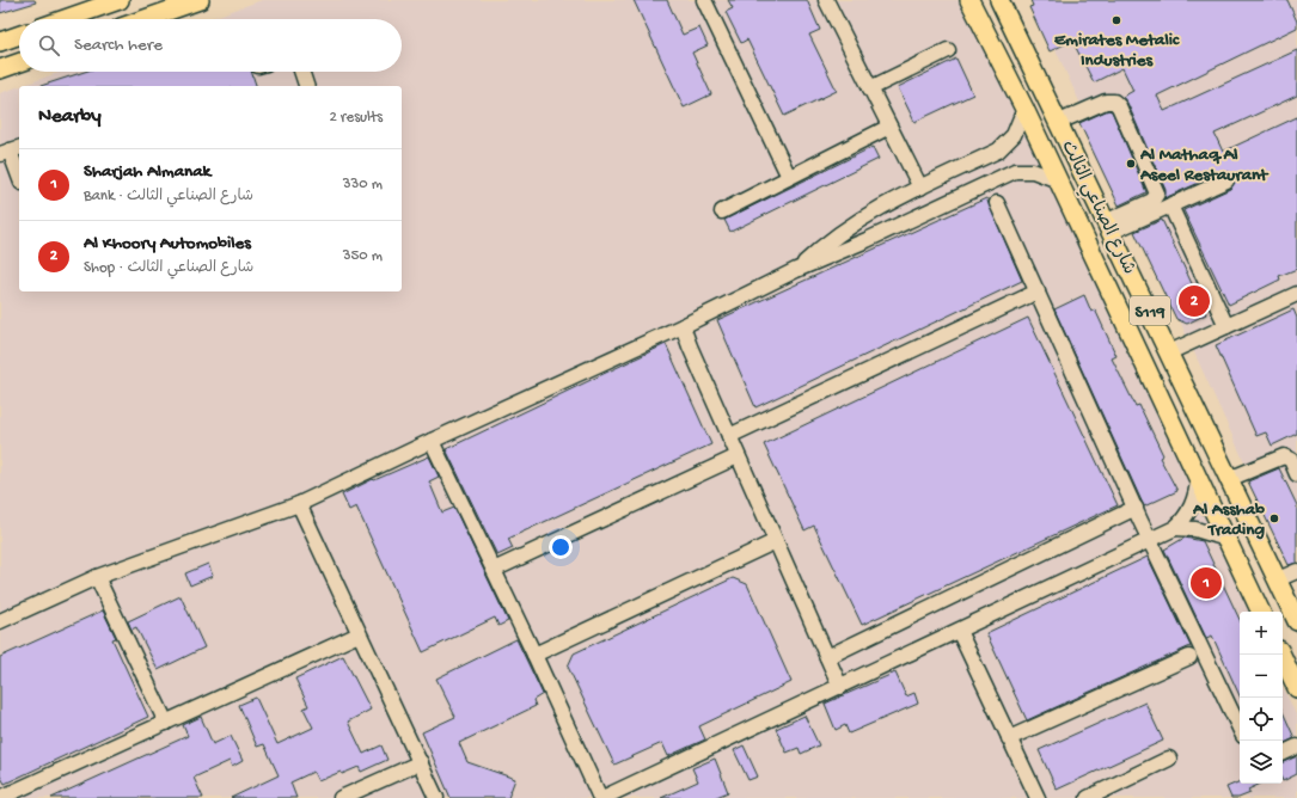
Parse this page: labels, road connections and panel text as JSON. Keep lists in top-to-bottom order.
{
  "streets": {
    "main road": ["شارع الصناعي الثالث", "S119"]
  },
  "places": ["Emirates Metalic Industries", "Al Mathaq Al Aseel Restaurant", "Al Asshab Trading"],
  "page": {
    "search": "Search here",
    "heading": ["Nearby", "2 results"],
    "list": [
      {
        "mark": "1",
        "name": "Sharjah Almanak",
        "note": "Bank · شارع الصناعي الثالث",
        "value": "330 m"
      },
      {
        "mark": "2",
        "name": "Al Khoory Automobiles",
        "note": "Shop · شارع الصناعي الثالث",
        "value": "350 m"
      }
    ],
    "pins": ["2", "1"],
    "map_buttons": ["+", "−"]
  }
}
